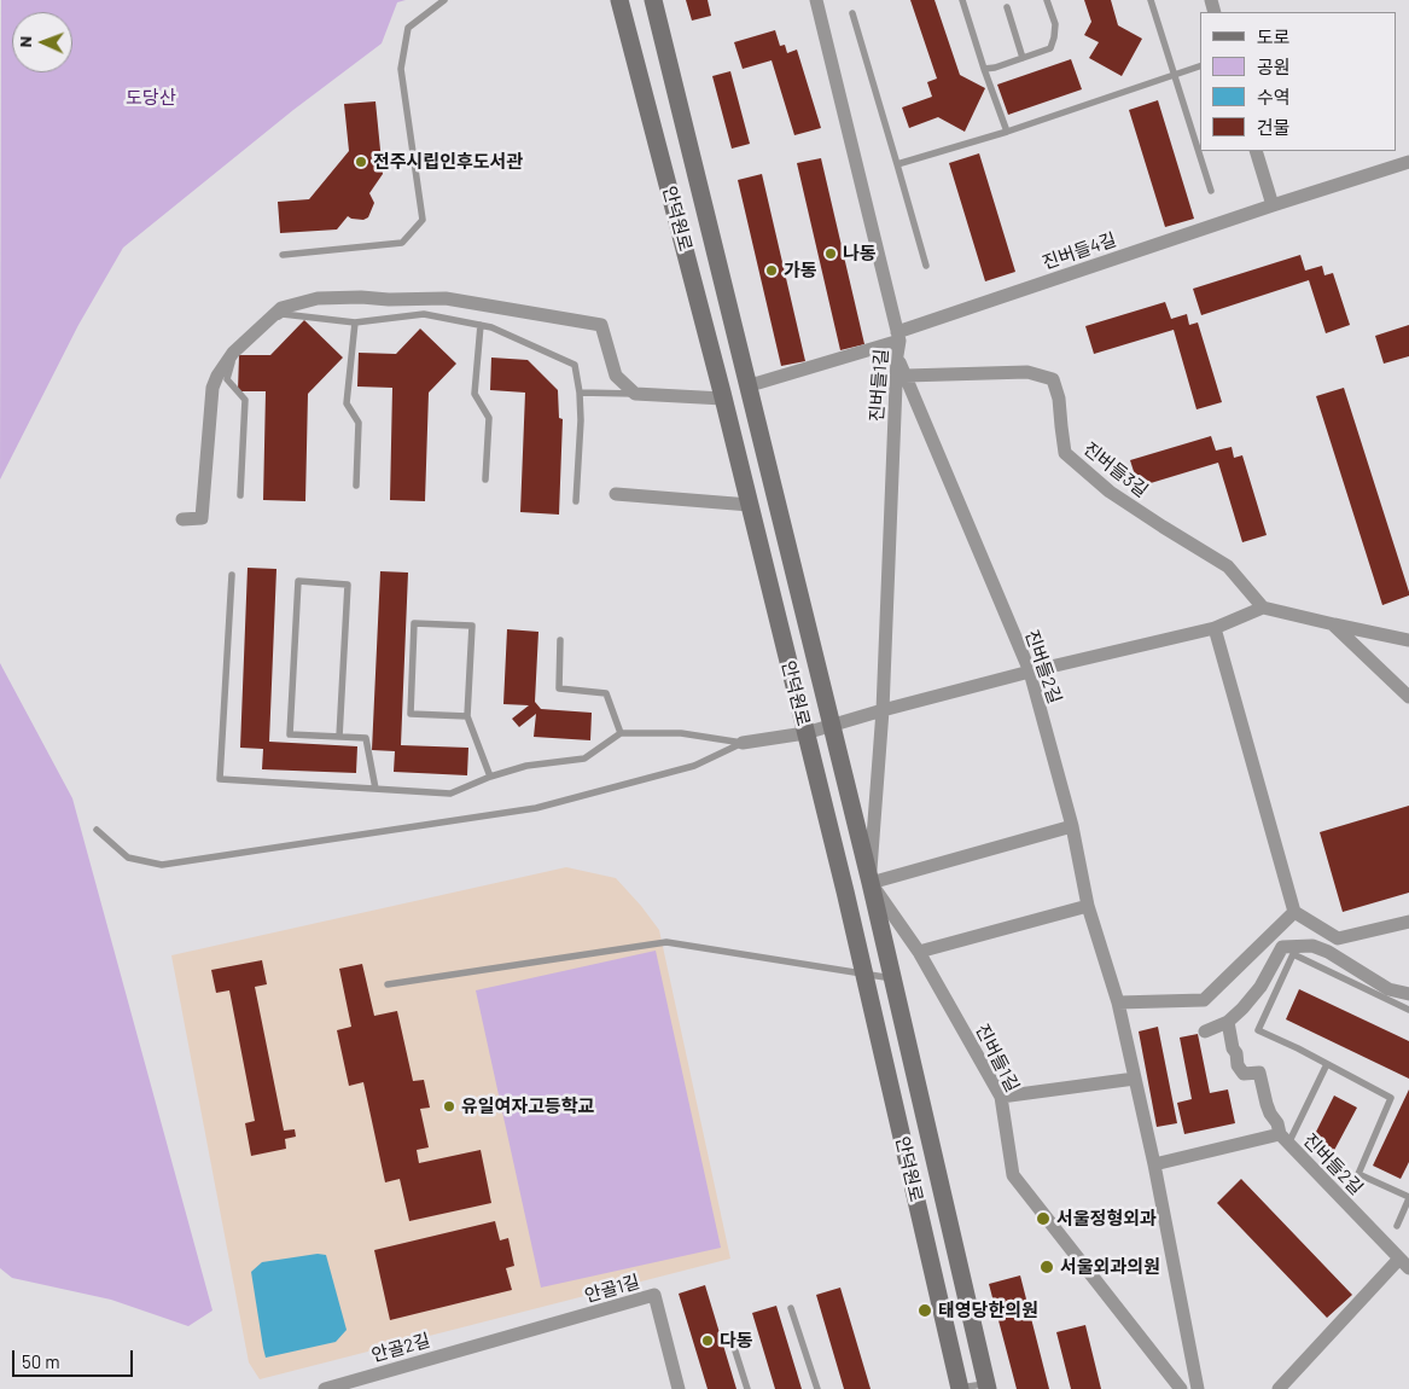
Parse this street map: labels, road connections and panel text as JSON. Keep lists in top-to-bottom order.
{
  "streets": {
    "street": [
      "안덕원로",
      "진버들4길",
      "진버들1길",
      "진버들3길",
      "진버들2길",
      "안골1길",
      "안골2길"
    ]
  },
  "crossings": [
    ["안덕원로", "진버들4길"],
    ["안덕원로", "진버들1길"],
    ["진버들4길", "진버들1길"],
    ["진버들1길", "진버들2길"],
    ["진버들3길", "진버들2길"],
    ["안골1길", "안골2길"]
  ],
  "parks": ["도당산"],
  "places": [
    "전주시립인후도서관",
    "나동",
    "가동",
    "유일여자고등학교",
    "서울정형외과",
    "서울외과의원",
    "태영당한의원",
    "다동"
  ],
  "legend": [
    "도로",
    "공원",
    "수역",
    "건물"
  ],
  "scale_bar": "50 m",
  "north": "left"
}
